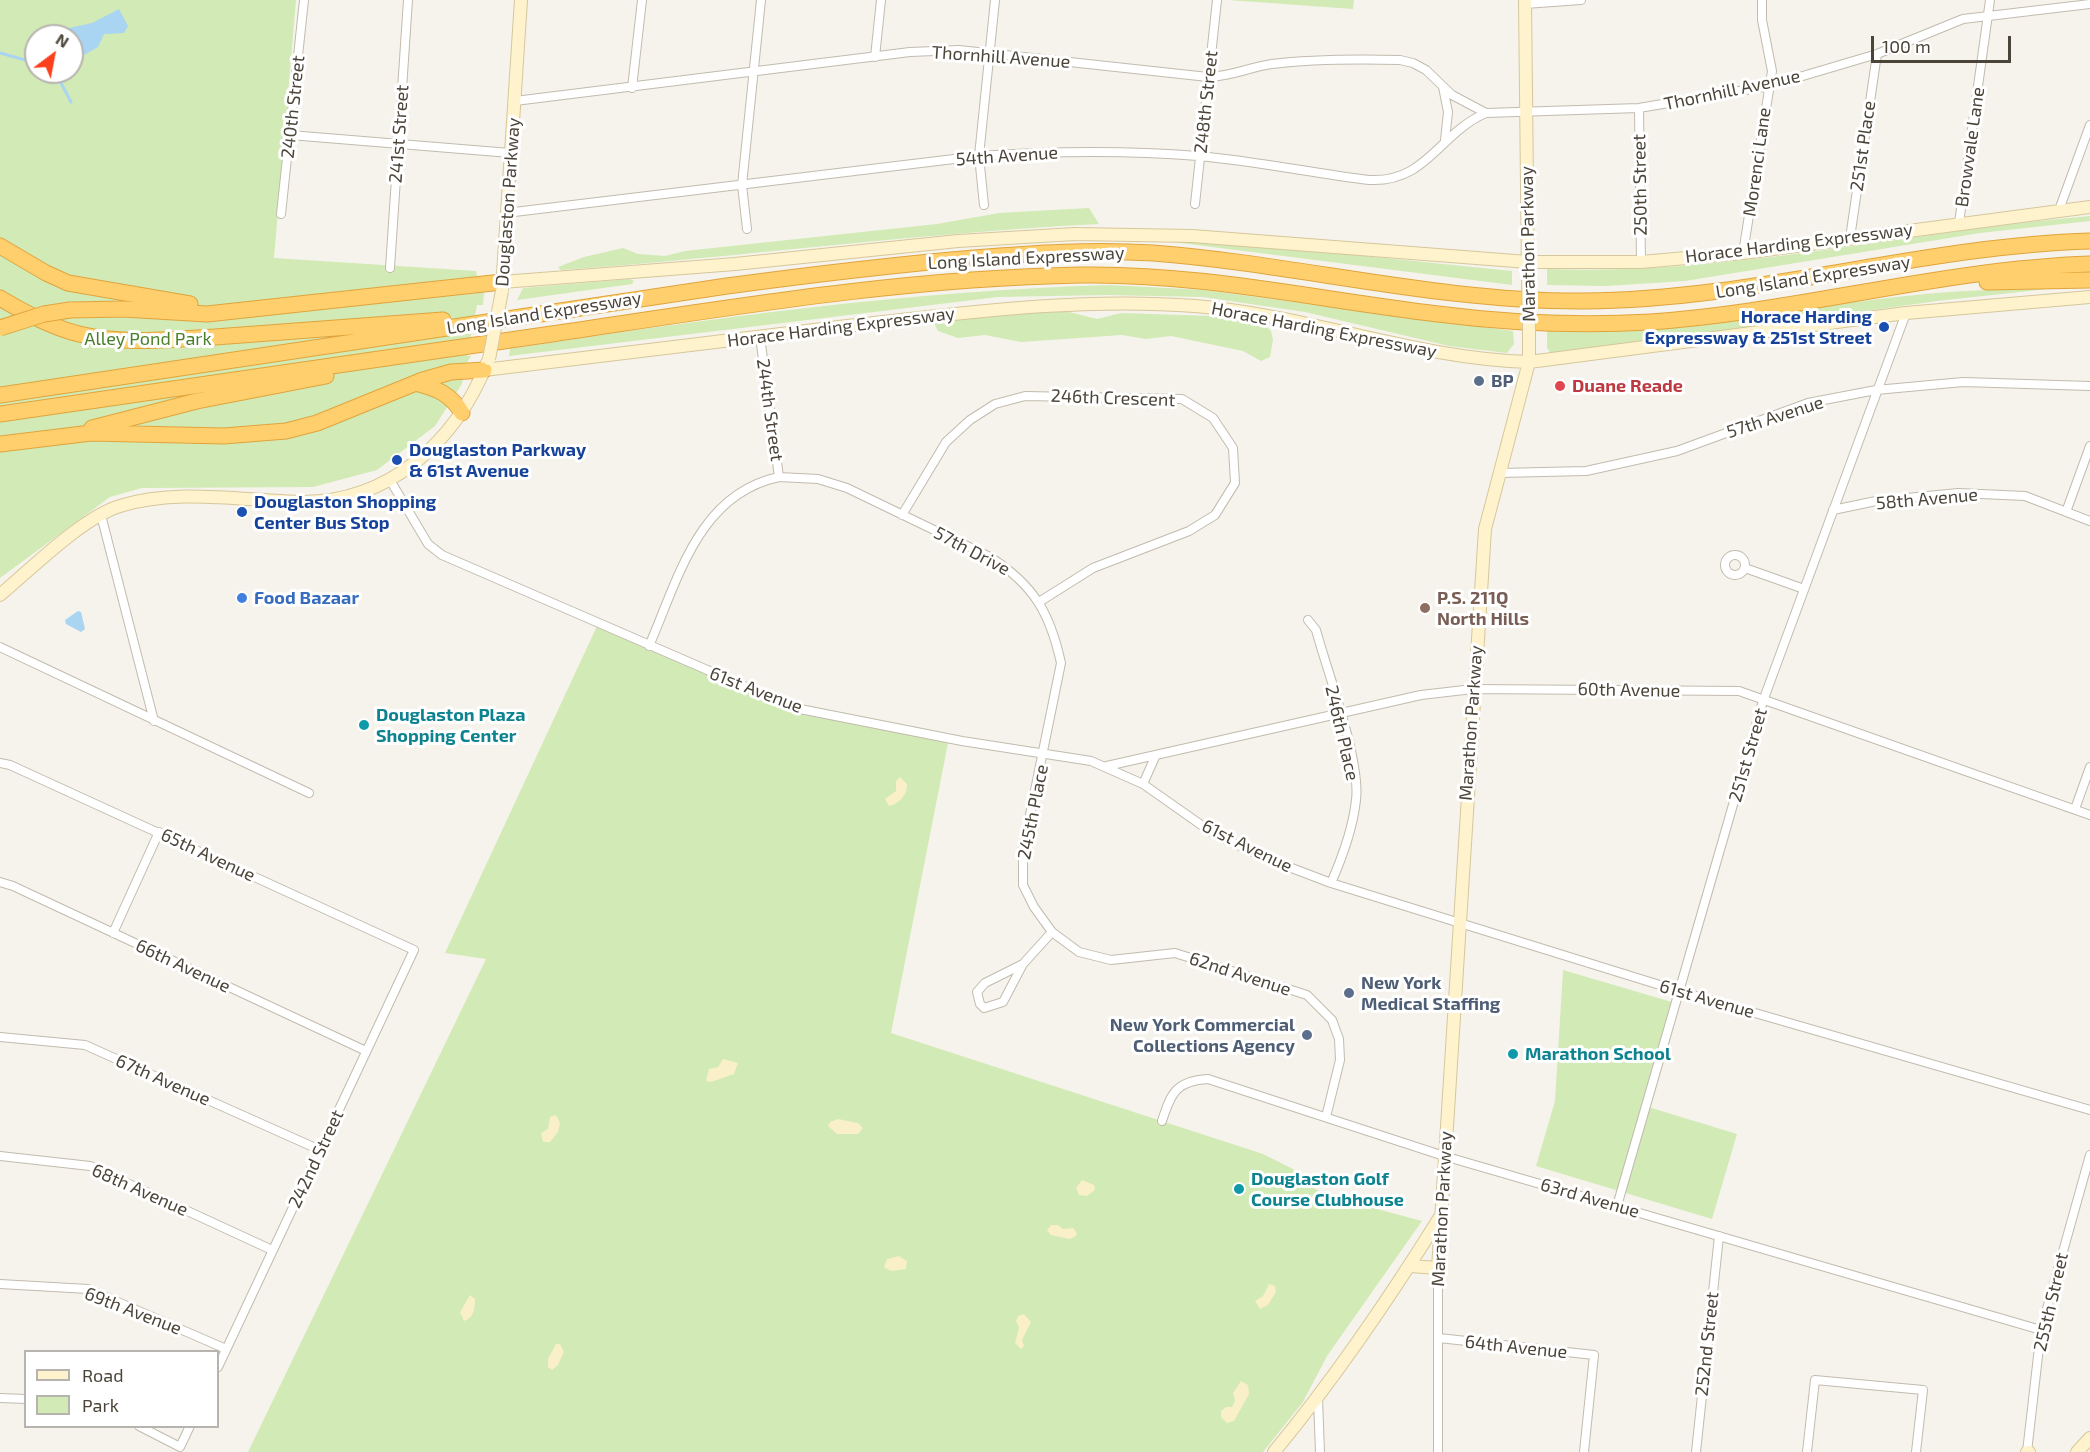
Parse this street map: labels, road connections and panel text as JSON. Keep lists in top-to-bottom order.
{
  "streets": {
    "highway": ["Long Island Expressway"],
    "main road": ["Douglaston Parkway", "Horace Harding Expressway", "Marathon Parkway"],
    "street": [
      "Thornhill Avenue",
      "248th Street",
      "240th Street",
      "241st Street",
      "251st Place",
      "Browvale Lane",
      "54th Avenue",
      "Morenci Lane",
      "250th Street",
      "246th Crescent",
      "244th Street",
      "57th Avenue",
      "58th Avenue",
      "57th Drive",
      "61st Avenue",
      "60th Avenue",
      "246th Place",
      "251st Street",
      "245th Place",
      "65th Avenue",
      "66th Avenue",
      "62nd Avenue",
      "67th Avenue",
      "242nd Street",
      "68th Avenue",
      "63rd Avenue",
      "255th Street",
      "69th Avenue",
      "252nd Street",
      "64th Avenue"
    ]
  },
  "crossings": [
    ["Thornhill Avenue", "248th Street"],
    ["Thornhill Avenue", "251st Place"],
    ["Thornhill Avenue", "Browvale Lane"],
    ["Thornhill Avenue", "54th Avenue"],
    ["Thornhill Avenue", "Morenci Lane"],
    ["Thornhill Avenue", "250th Street"],
    ["Thornhill Avenue", "Douglaston Parkway"],
    ["Thornhill Avenue", "Marathon Parkway"],
    ["248th Street", "54th Avenue"],
    ["251st Place", "Horace Harding Expressway"],
    ["Browvale Lane", "Horace Harding Expressway"],
    ["54th Avenue", "Douglaston Parkway"],
    ["Morenci Lane", "Horace Harding Expressway"],
    ["250th Street", "Horace Harding Expressway"],
    ["Douglaston Parkway", "Horace Harding Expressway"],
    ["Douglaston Parkway", "61st Avenue"],
    ["Horace Harding Expressway", "Marathon Parkway"],
    ["Horace Harding Expressway", "244th Street"],
    ["Horace Harding Expressway", "251st Street"],
    ["Marathon Parkway", "57th Avenue"],
    ["Marathon Parkway", "61st Avenue"],
    ["Marathon Parkway", "60th Avenue"],
    ["Marathon Parkway", "63rd Avenue"],
    ["Marathon Parkway", "64th Avenue"],
    ["246th Crescent", "57th Drive"],
    ["244th Street", "57th Drive"],
    ["244th Street", "61st Avenue"],
    ["57th Avenue", "251st Street"],
    ["58th Avenue", "251st Street"],
    ["57th Drive", "61st Avenue"],
    ["57th Drive", "245th Place"],
    ["61st Avenue", "60th Avenue"],
    ["61st Avenue", "246th Place"],
    ["61st Avenue", "251st Street"],
    ["61st Avenue", "245th Place"],
    ["60th Avenue", "246th Place"],
    ["60th Avenue", "251st Street"],
    ["251st Street", "63rd Avenue"],
    ["245th Place", "62nd Avenue"],
    ["65th Avenue", "242nd Street"],
    ["66th Avenue", "242nd Street"],
    ["62nd Avenue", "63rd Avenue"],
    ["67th Avenue", "242nd Street"],
    ["242nd Street", "68th Avenue"],
    ["242nd Street", "69th Avenue"],
    ["63rd Avenue", "255th Street"],
    ["63rd Avenue", "252nd Street"]
  ],
  "parks": ["Alley Pond Park"],
  "places": [
    "Horace Harding Expressway & 251st Street",
    "BP",
    "Duane Reade",
    "Douglaston Parkway & 61st Avenue",
    "Douglaston Shopping Center Bus Stop",
    "Food Bazaar",
    "P.S. 211Q North Hills",
    "Douglaston Plaza Shopping Center",
    "New York Medical Staffing",
    "New York Commercial Collections Agency",
    "Marathon School",
    "Douglaston Golf Course Clubhouse"
  ],
  "legend": ["Road", "Park"],
  "scale_bar": "100 m",
  "north": "top right"
}
